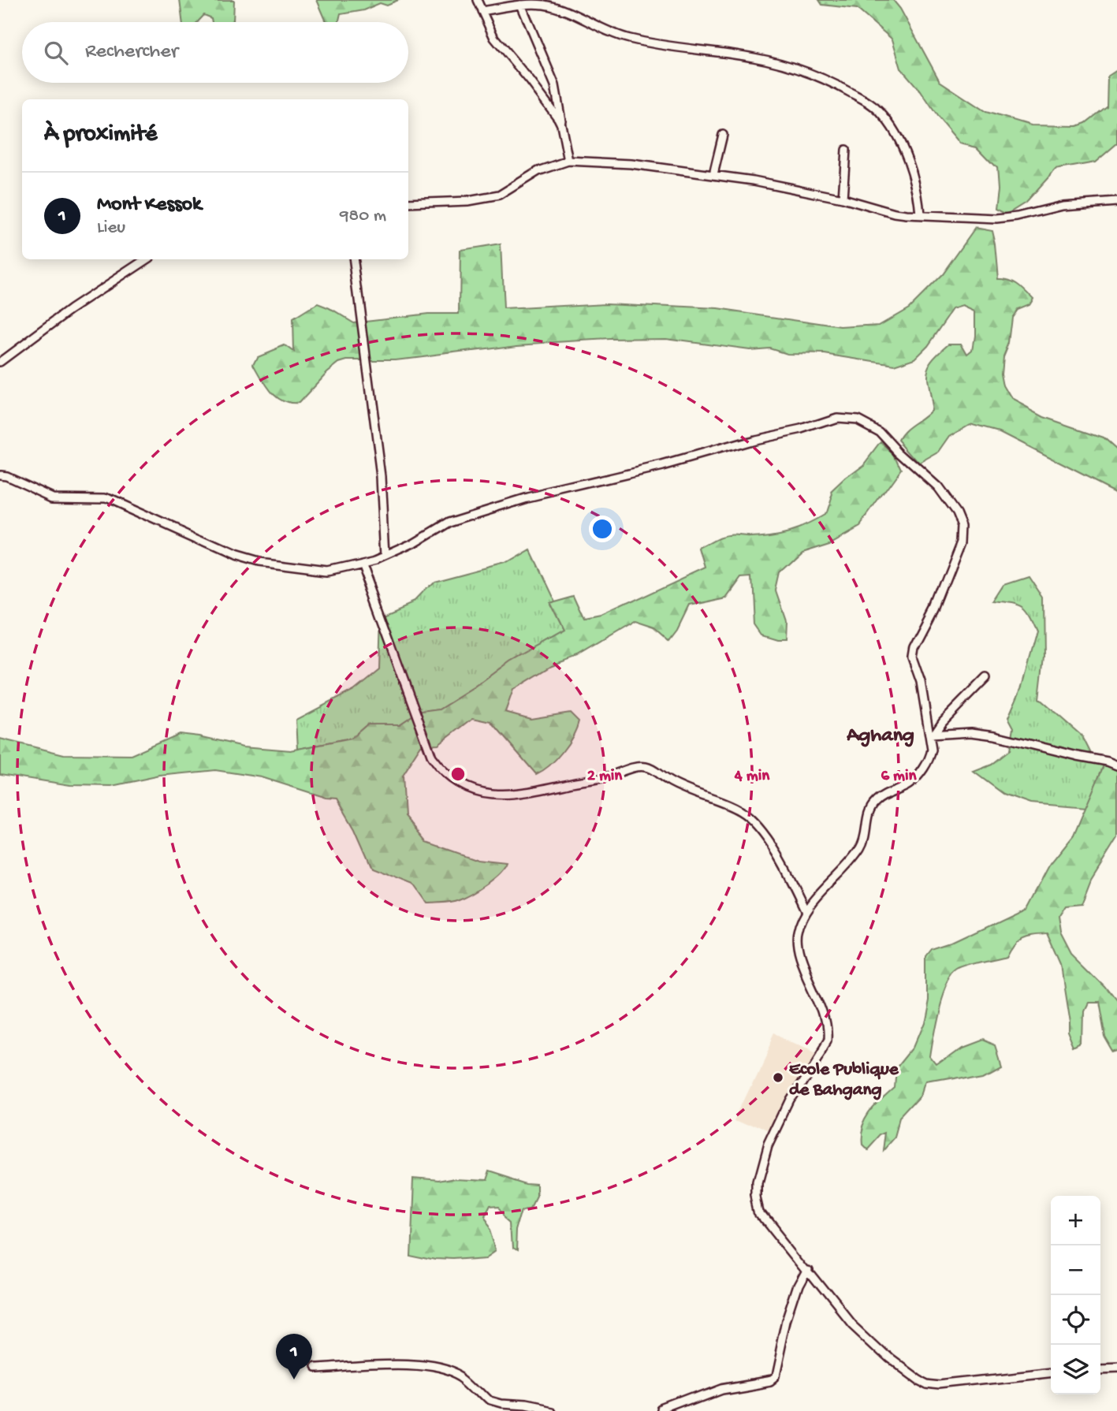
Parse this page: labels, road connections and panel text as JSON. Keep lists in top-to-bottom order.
{
  "districts": ["Aghang"],
  "places": ["Ecole Publique de Bahgang"],
  "page": {
    "search": "Rechercher",
    "heading": "À proximité",
    "list": [
      {
        "mark": "1",
        "name": "Mont Kessok",
        "note": "Lieu",
        "value": "980 m"
      }
    ],
    "map_buttons": ["+", "−"],
    "pins": "1"
  },
  "rings": ["2 min", "4 min", "6 min"]
}
